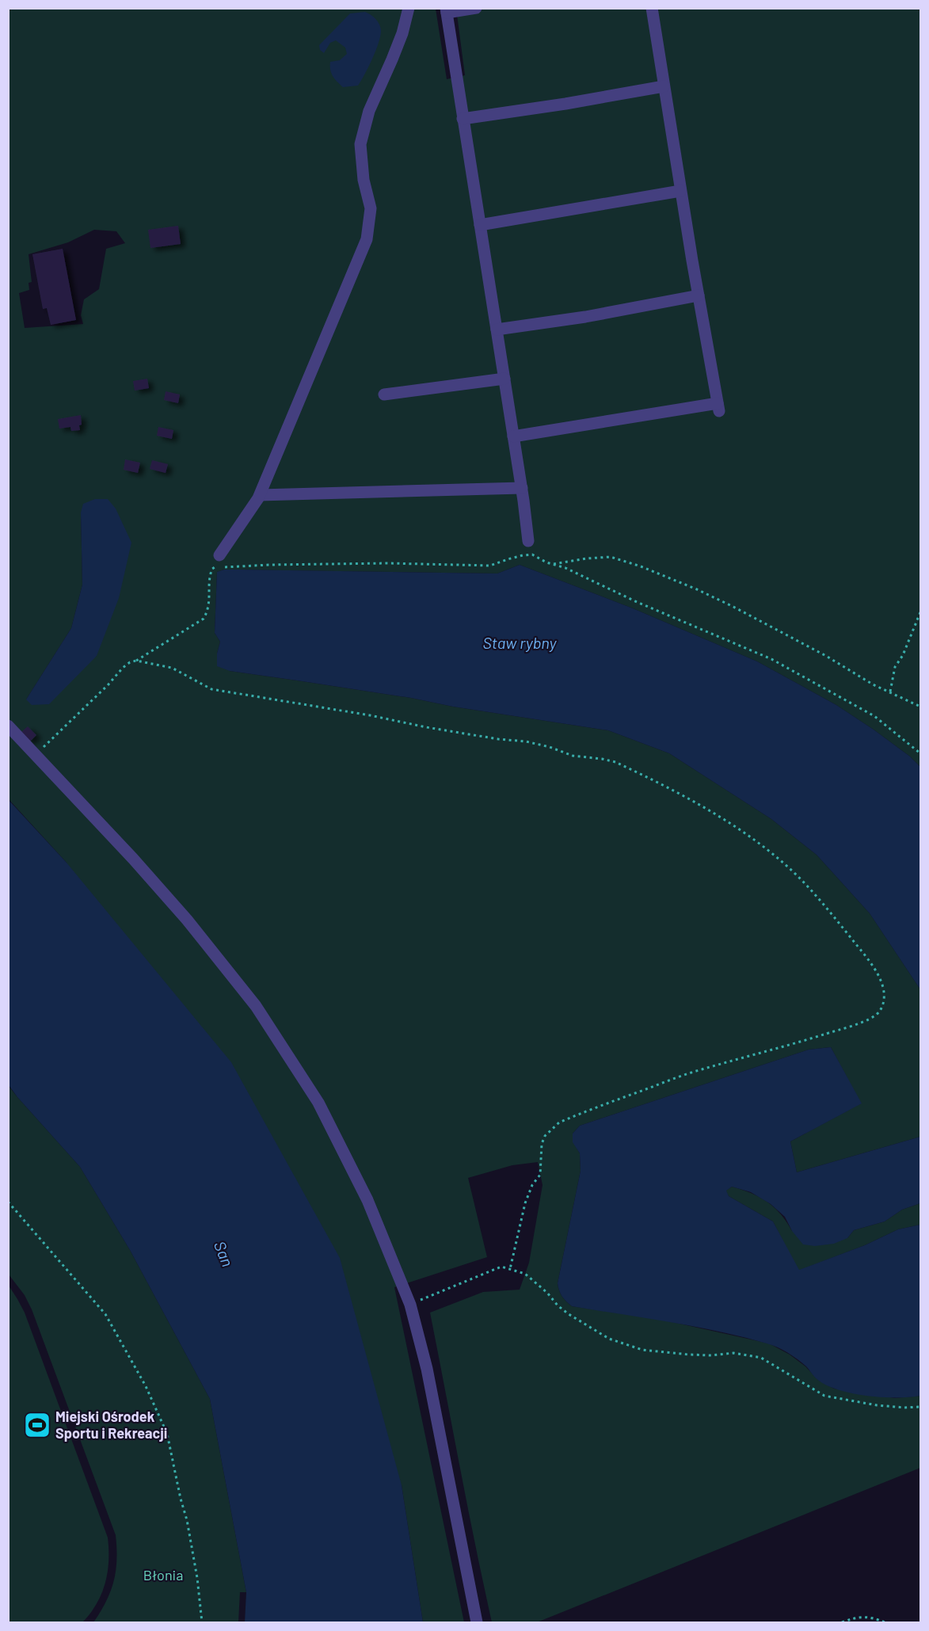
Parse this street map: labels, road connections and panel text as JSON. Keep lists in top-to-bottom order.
{
  "water": ["Staw rybny", "San"],
  "parks": ["Błonia"],
  "places": {
    "sports": ["Miejski Ośrodek Sportu i Rekreacji"]
  }
}
